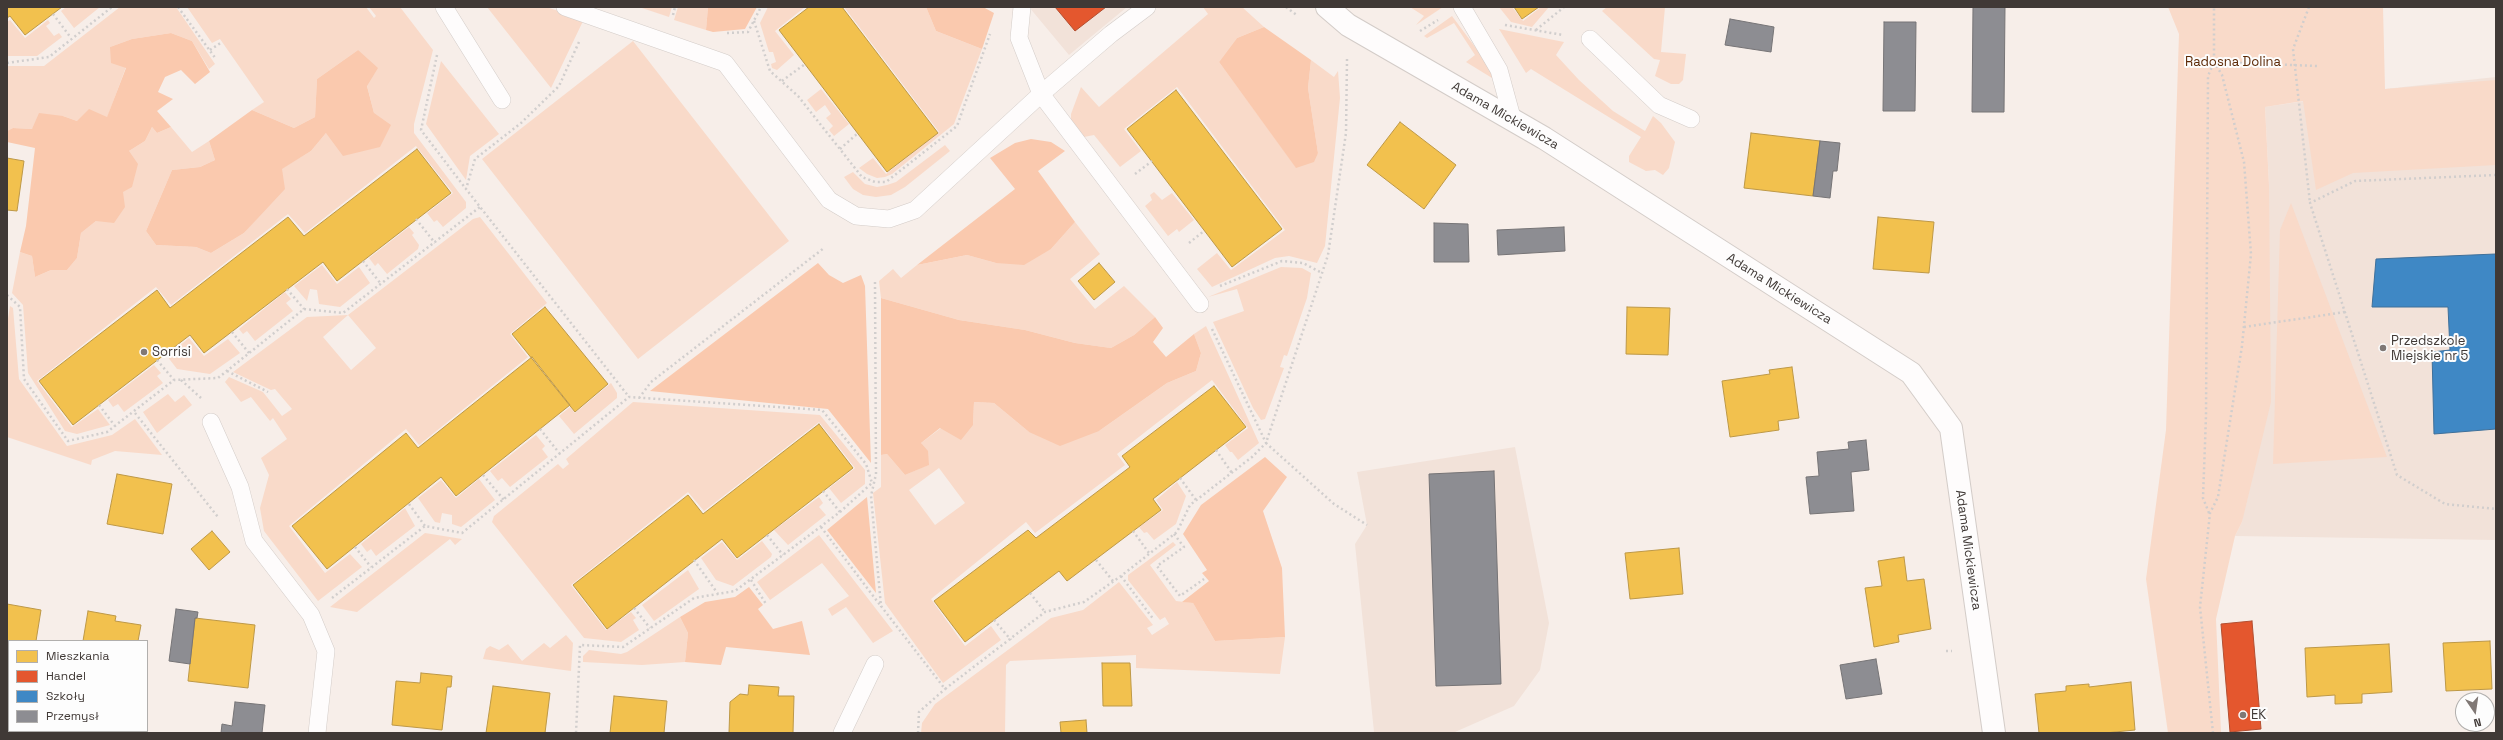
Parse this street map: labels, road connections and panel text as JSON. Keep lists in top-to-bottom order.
{
  "streets": {
    "street": ["Adama Mickiewicza"]
  },
  "parks": ["Radosna Dolina"],
  "places": ["Przedszkole Miejskie nr 5", "Sorrisi", "EK"],
  "legend": [
    "Mieszkania",
    "Handel",
    "Szkoły",
    "Przemysł"
  ],
  "north": "bottom"
}
